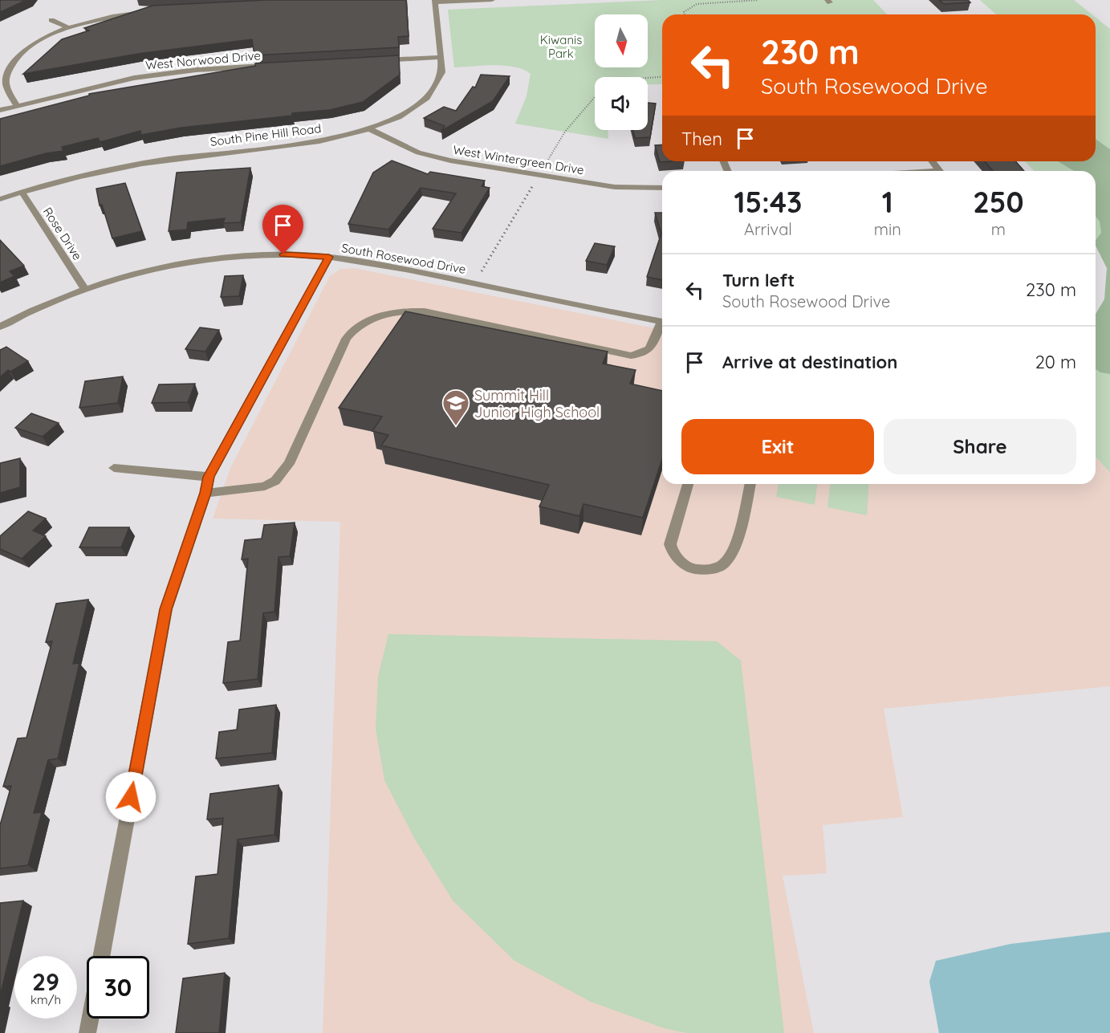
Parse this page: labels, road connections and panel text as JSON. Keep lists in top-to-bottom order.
{
  "streets": {
    "street": [
      "West Norwood Drive",
      "South Pine Hill Road",
      "West Wintergreen Drive",
      "Rose Drive",
      "South Rosewood Drive"
    ]
  },
  "crossings": [
    ["South Pine Hill Road", "West Wintergreen Drive"],
    ["South Pine Hill Road", "Rose Drive"],
    ["Rose Drive", "South Rosewood Drive"]
  ],
  "parks": ["Kiwanis Park"],
  "places": {
    "school or university": ["Summit Hill Junior High School"]
  },
  "north": "bottom",
  "page": {
    "turn": ["230 m", "South Rosewood Drive"],
    "then": "Then",
    "eta": [
      "15:43",
      "Arrival",
      "1",
      "min",
      "250",
      "m"
    ],
    "list": [
      {
        "name": "Turn left",
        "note": "South Rosewood Drive",
        "value": "230 m"
      },
      {
        "name": "Arrive at destination",
        "value": "20 m"
      }
    ],
    "buttons": ["Exit", "Share"],
    "speed": "29 km/h",
    "limit": "30"
  }
}
